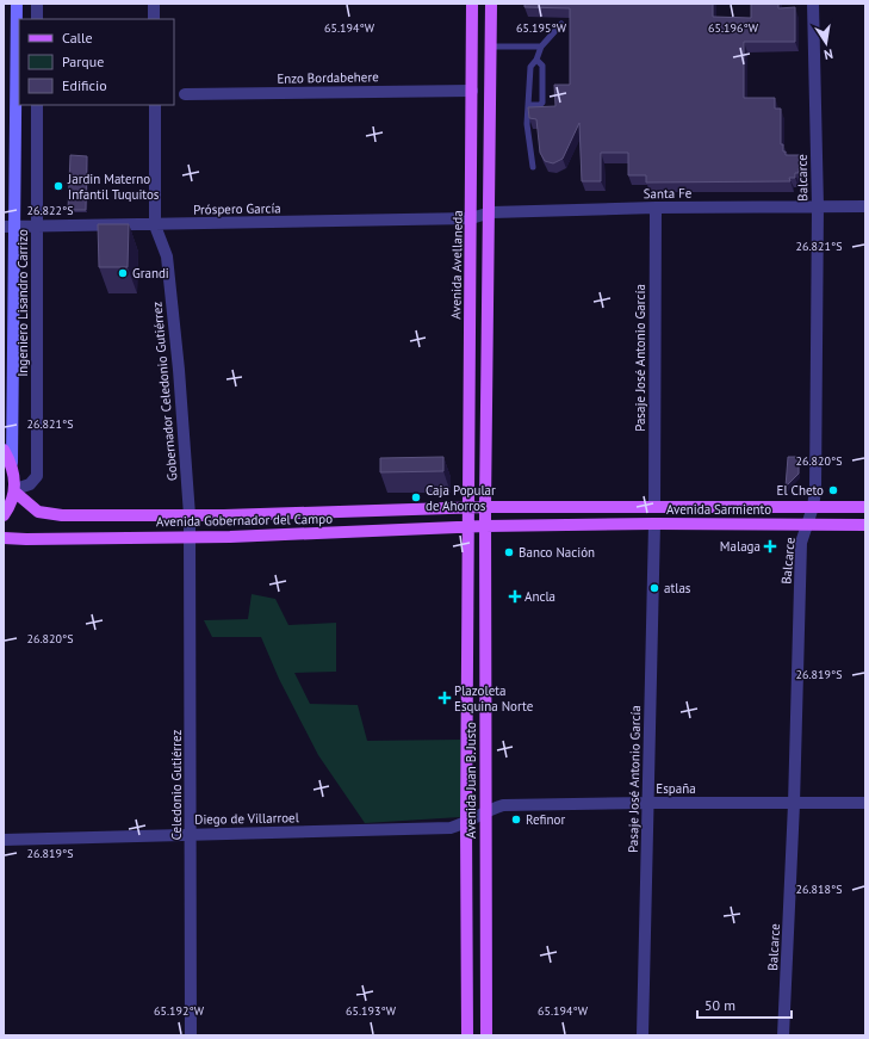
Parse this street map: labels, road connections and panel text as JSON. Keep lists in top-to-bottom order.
{
  "streets": {
    "main road": [
      "Avenida Avellaneda",
      "Avenida Sarmiento",
      "Avenida Gobernador del Campo",
      "Avenida Juan B. Justo"
    ],
    "street": [
      "Enzo Bordabehere",
      "Balcarce",
      "Santa Fe",
      "Próspero García",
      "Ingeniero Lisandro Carrizo",
      "Pasaje José Antonio García",
      "Gobernador Celedonio Gutiérrez",
      "Celedonio Gutiérrez",
      "España",
      "Diego de Villarroel"
    ]
  },
  "crossings": [
    ["Enzo Bordabehere", "Avenida Avellaneda"],
    ["Balcarce", "Santa Fe"],
    ["Balcarce", "Avenida Sarmiento"],
    ["Balcarce", "España"],
    ["Santa Fe", "Próspero García"],
    ["Santa Fe", "Avenida Avellaneda"],
    ["Santa Fe", "Pasaje José Antonio García"],
    ["Próspero García", "Avenida Avellaneda"],
    ["Próspero García", "Ingeniero Lisandro Carrizo"],
    ["Próspero García", "Gobernador Celedonio Gutiérrez"],
    ["Avenida Avellaneda", "Avenida Gobernador del Campo"],
    ["Avenida Avellaneda", "Avenida Juan B. Justo"],
    ["Ingeniero Lisandro Carrizo", "Avenida Gobernador del Campo"],
    ["Pasaje José Antonio García", "Avenida Sarmiento"],
    ["Pasaje José Antonio García", "España"],
    ["Gobernador Celedonio Gutiérrez", "Avenida Gobernador del Campo"],
    ["Gobernador Celedonio Gutiérrez", "Celedonio Gutiérrez"],
    ["Avenida Sarmiento", "Avenida Gobernador del Campo"],
    ["Avenida Sarmiento", "Avenida Juan B. Justo"],
    ["Avenida Gobernador del Campo", "Avenida Juan B. Justo"],
    ["Avenida Gobernador del Campo", "Celedonio Gutiérrez"],
    ["Avenida Juan B. Justo", "España"],
    ["Avenida Juan B. Justo", "Diego de Villarroel"],
    ["Celedonio Gutiérrez", "Diego de Villarroel"],
    ["España", "Diego de Villarroel"]
  ],
  "places": {
    "other": [
      "Jardin Materno Infantil Tuquitos",
      "Grandi",
      "El Cheto",
      "Caja Popular de Ahorros",
      "Banco Nación",
      "atlas",
      "Refinor"
    ],
    "health": ["Malaga", "Ancla", "Plazoleta Esquina Norte"]
  },
  "legend": ["Calle", "Parque", "Edificio"],
  "scale_bar": "50 m",
  "north": "bottom",
  "coordinates": [
    "65.194°W",
    "65.195°W",
    "65.196°W",
    "26.822°S",
    "26.821°S",
    "26.820°S",
    "26.819°S",
    "26.818°S",
    "65.192°W",
    "65.193°W"
  ]
}
